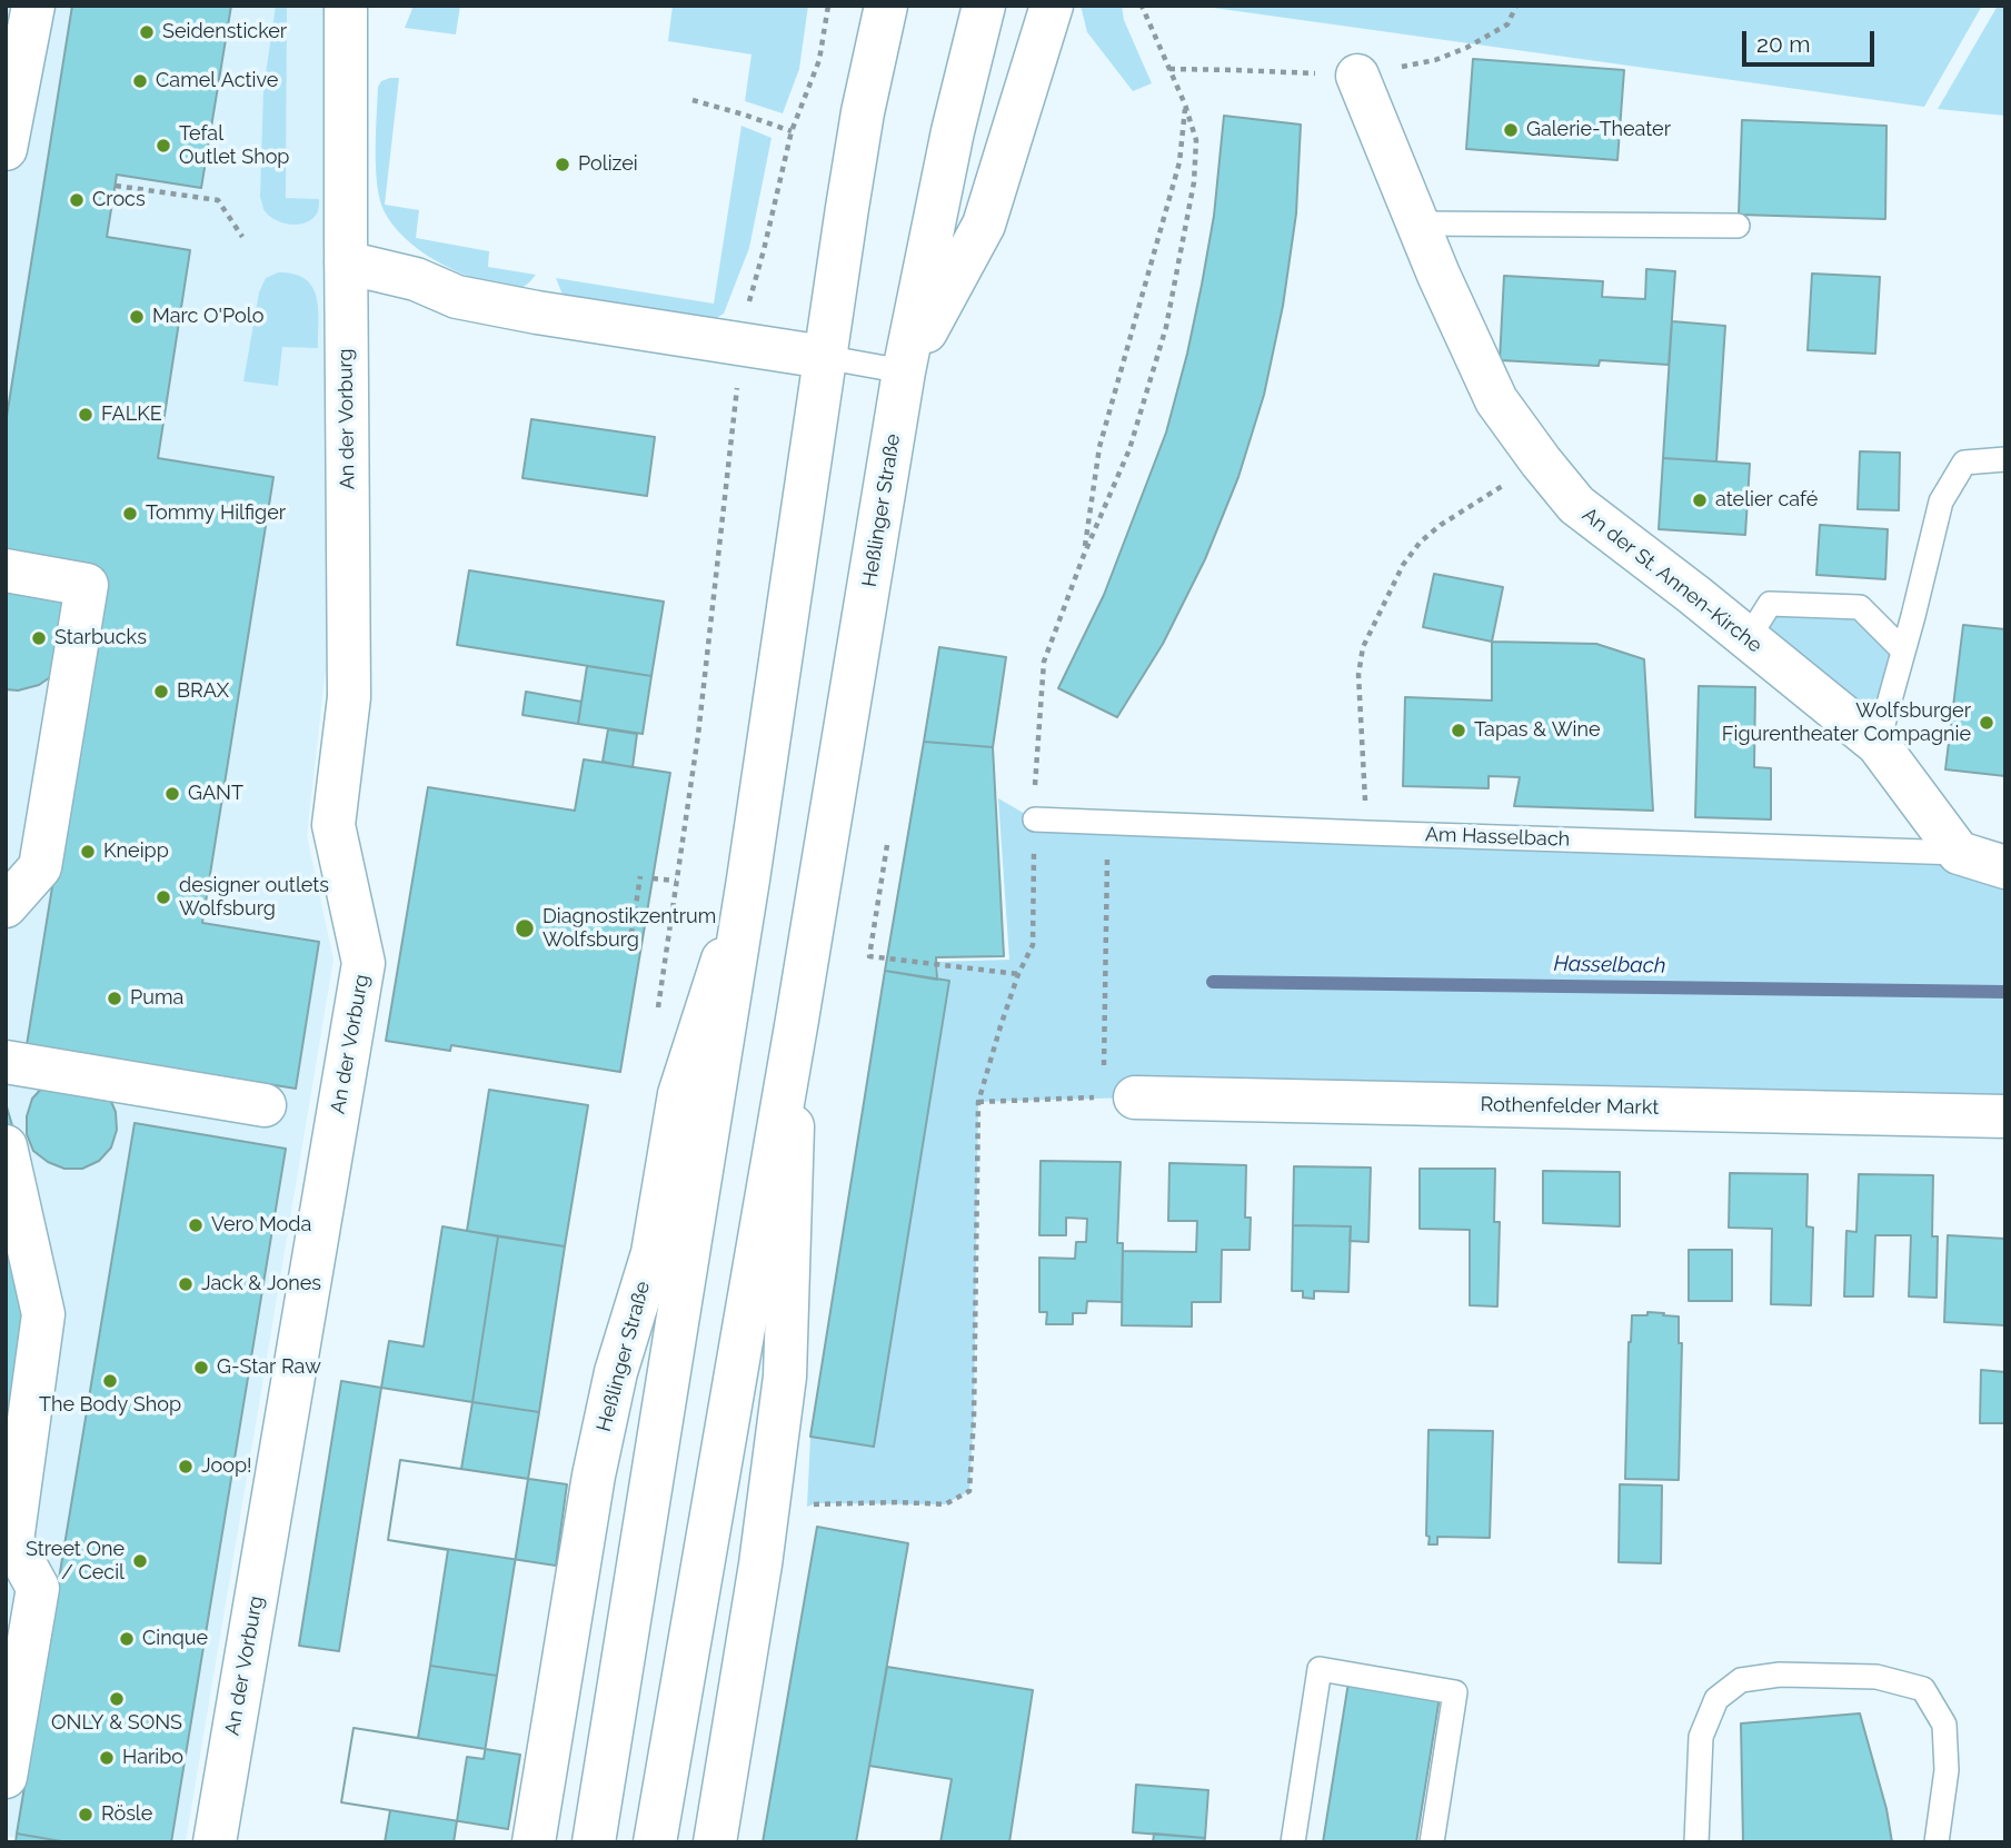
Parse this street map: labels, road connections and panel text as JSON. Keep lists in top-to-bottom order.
{
  "streets": {
    "street": [
      "An der Vorburg",
      "Heßlinger Straße",
      "An der St. Annen-Kirche",
      "Rothenfelder Markt"
    ],
    "lane": ["Am Hasselbach"]
  },
  "crossings": [
    ["An der St. Annen-Kirche", "Am Hasselbach"]
  ],
  "water": ["Hasselbach"],
  "places": [
    "Seidensticker",
    "Camel Active",
    "Galerie-Theater",
    "Tefal Outlet Shop",
    "Polizei",
    "Crocs",
    "Marc O'Polo",
    "FALKE",
    "atelier café",
    "Tommy Hilfiger",
    "Starbucks",
    "BRAX",
    "Wolfsburger Figurentheater Compagnie",
    "Tapas & Wine",
    "GANT",
    "Kneipp",
    "designer outlets Wolfsburg",
    "Diagnostikzentrum Wolfsburg",
    "Puma",
    "Vero Moda",
    "Jack & Jones",
    "G-Star Raw",
    "The Body Shop",
    "Joop!",
    "Street One / Cecil",
    "Cinque",
    "ONLY & SONS",
    "Haribo",
    "Rösle"
  ],
  "scale_bar": "20 m"
}
